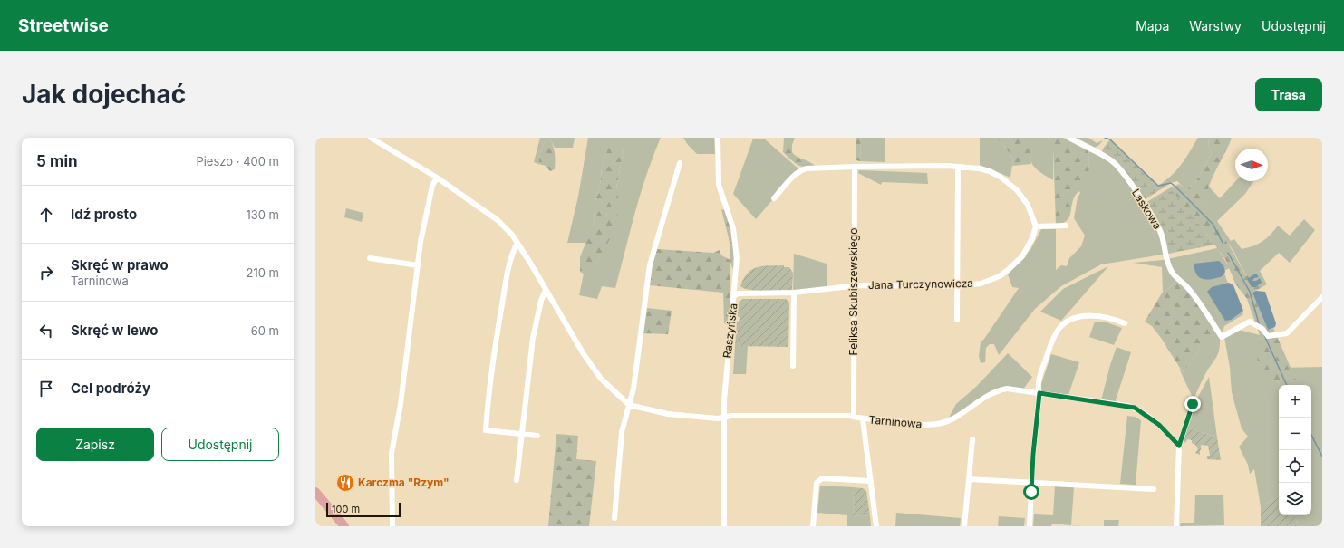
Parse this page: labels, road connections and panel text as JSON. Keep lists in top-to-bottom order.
{
  "streets": {
    "street": [
      "Laskowa",
      "Jana Turczynowicza",
      "Feliksa Skubiszewskiego",
      "Raszyńska",
      "Tarninowa"
    ]
  },
  "crossings": [
    ["Jana Turczynowicza", "Feliksa Skubiszewskiego"],
    ["Jana Turczynowicza", "Raszyńska"],
    ["Feliksa Skubiszewskiego", "Tarninowa"],
    ["Raszyńska", "Tarninowa"]
  ],
  "places": {
    "restaurant": ["Karczma \"Rzym\""]
  },
  "scale_bar": "100 m",
  "north": "right",
  "page": {
    "header": "Streetwise",
    "nav": ["Mapa", "Warstwy", "Udostępnij"],
    "buttons": [
      "Trasa",
      ["Zapisz", "Udostępnij"]
    ],
    "title": "Jak dojechać",
    "heading": ["5 min", "Pieszo · 400 m"],
    "list": [
      ["Idź prosto", "130 m"],
      ["Skręć w prawo", "Tarninowa", "210 m"],
      ["Skręć w lewo", "60 m"],
      "Cel podróży"
    ],
    "map_buttons": ["+", "−"],
    "scale": "100 m"
  }
}
